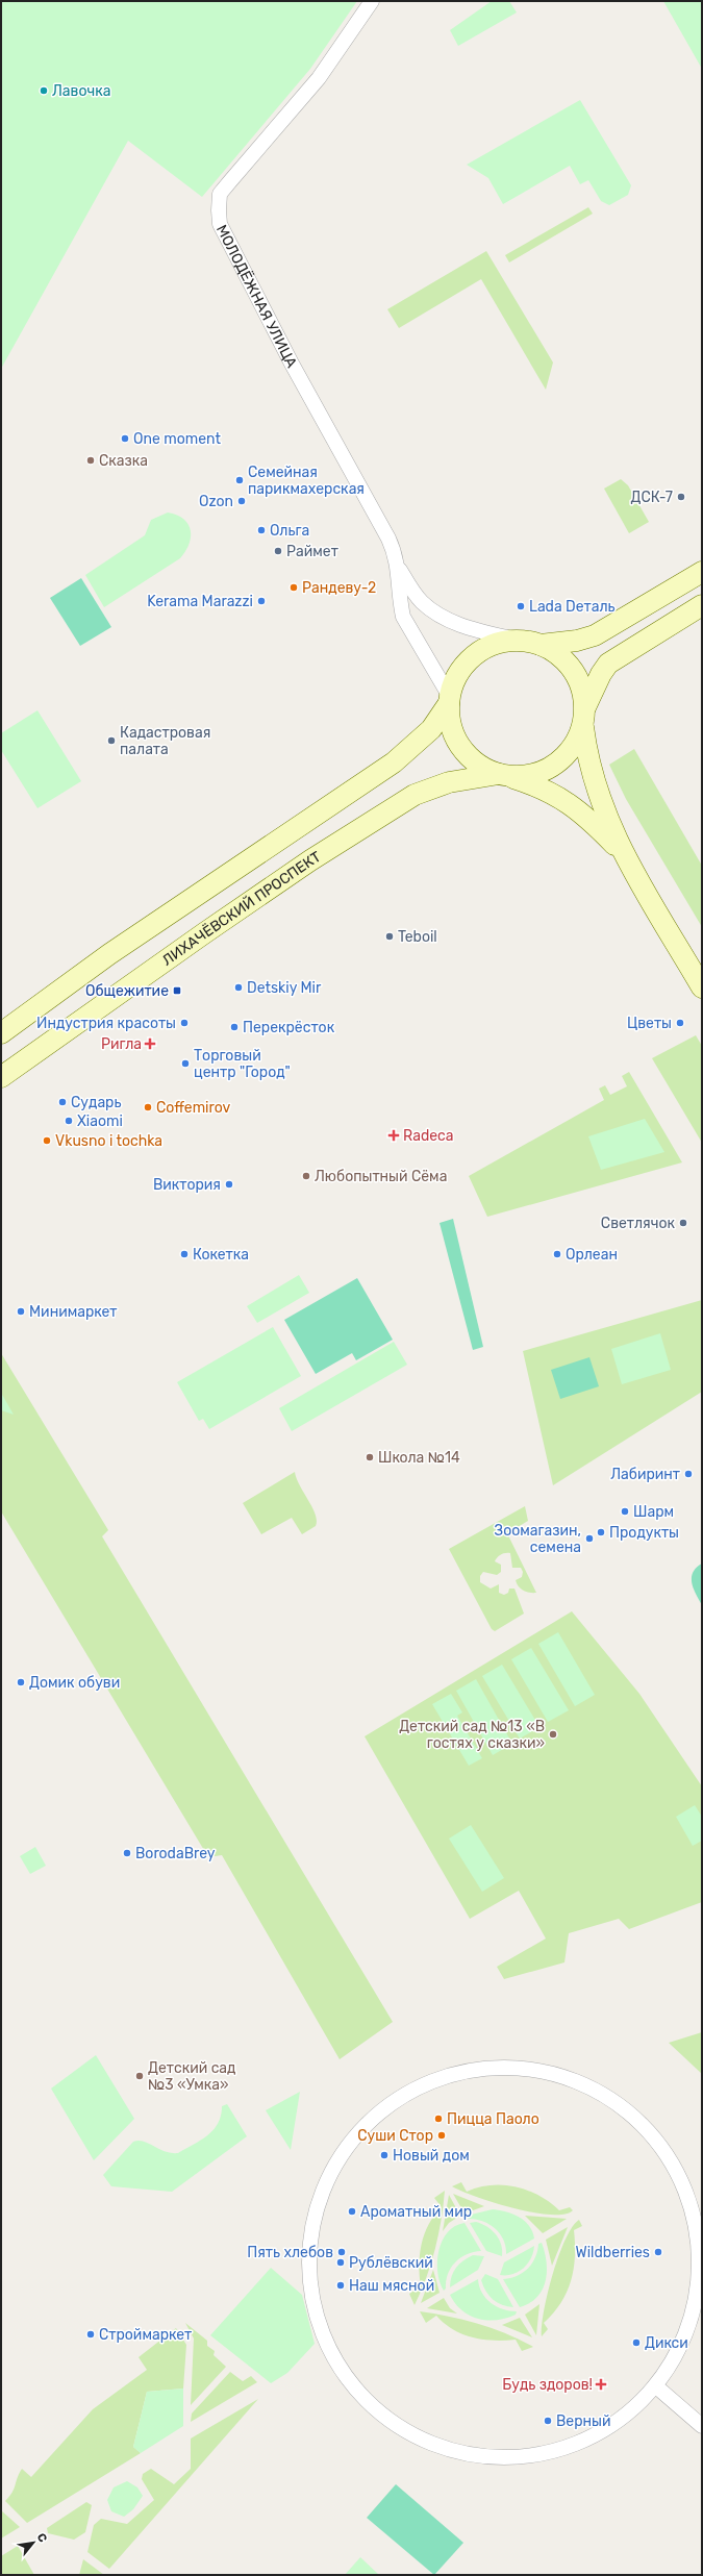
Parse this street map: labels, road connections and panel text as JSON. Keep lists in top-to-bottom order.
{
  "streets": {
    "main road": ["ЛИХАЧЁВСКИЙ ПРОСПЕКТ"],
    "street": ["МОЛОДЁЖНАЯ УЛИЦА"]
  },
  "crossings": [
    ["МОЛОДЁЖНАЯ УЛИЦА", "ЛИХАЧЁВСКИЙ ПРОСПЕКТ"]
  ],
  "places": {
    "other": [
      "Лавочка",
      "One moment",
      "Сказка",
      "Семейная парикмахерская",
      "ДСК-7",
      "Ozon",
      "Ольга",
      "Раймет",
      "Рандеву-2",
      "Kerama Marazzi",
      "Lada Dеталь",
      "Кадастровая палата",
      "Teboil",
      "Detskiy Mir",
      "Индустрия красоты",
      "Цветы",
      "Перекрёсток",
      "Торговый центр \"Город\"",
      "Сударь",
      "Coffemirov",
      "Xiaomi",
      "Vkusno i tochka",
      "Любопытный Сёма",
      "Виктория",
      "Светлячок",
      "Кокетка",
      "Орлеан",
      "Минимаркет",
      "Школа №14",
      "Лабиринт",
      "Шарм",
      "Продукты",
      "Зоомагазин, семена",
      "Домик обуви",
      "Детский сад №13 «В гостях у сказки»",
      "BorodaBrey",
      "Детский сад №3 «Умка»",
      "Пицца Паоло",
      "Суши Стор",
      "Новый дом",
      "Ароматный мир",
      "Пять хлебов",
      "Wildberries",
      "Рублёвский",
      "Наш мясной",
      "Строймаркет",
      "Дикси",
      "Верный"
    ],
    "transit": ["Общежитие"],
    "health": ["Ригла", "Radeca", "Будь здоров!"]
  },
  "north": "top right"
}
